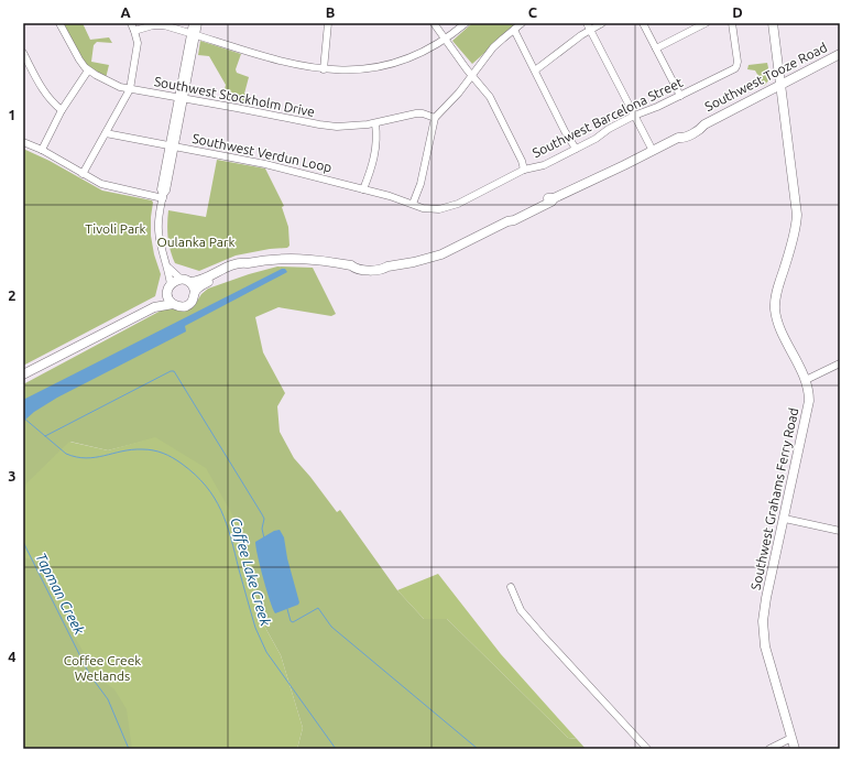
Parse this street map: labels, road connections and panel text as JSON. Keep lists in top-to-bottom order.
{
  "streets": {
    "main road": ["Southwest Tooze Road", "Southwest Grahams Ferry Road"],
    "street": ["Southwest Stockholm Drive", "Southwest Barcelona Street", "Southwest Verdun Loop"]
  },
  "crossings": [
    ["Southwest Tooze Road", "Southwest Grahams Ferry Road"],
    ["Southwest Barcelona Street", "Southwest Verdun Loop"]
  ],
  "water": ["Coffee Lake Creek", "Tapman Creek"],
  "parks": ["Tivoli Park", "Oulanka Park", "Coffee Creek Wetlands"],
  "grid": {
    "columns": [
      "A",
      "B",
      "C",
      "D"
    ],
    "rows": [
      "1",
      "2",
      "3",
      "4"
    ]
  }
}
